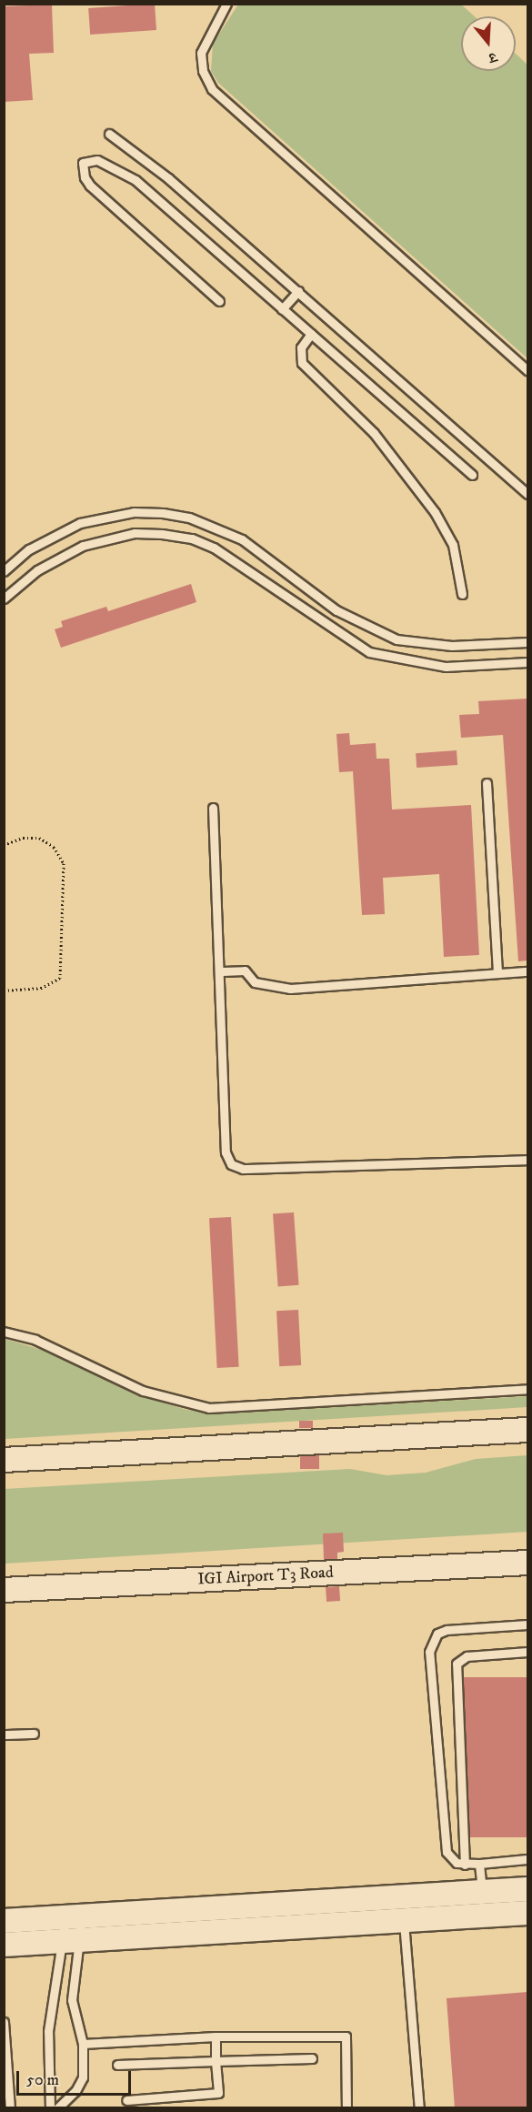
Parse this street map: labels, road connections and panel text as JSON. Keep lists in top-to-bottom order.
{
  "streets": {
    "main road": ["IGI Airport T3 Road"]
  },
  "scale_bar": "50 m",
  "north": "bottom"
}
